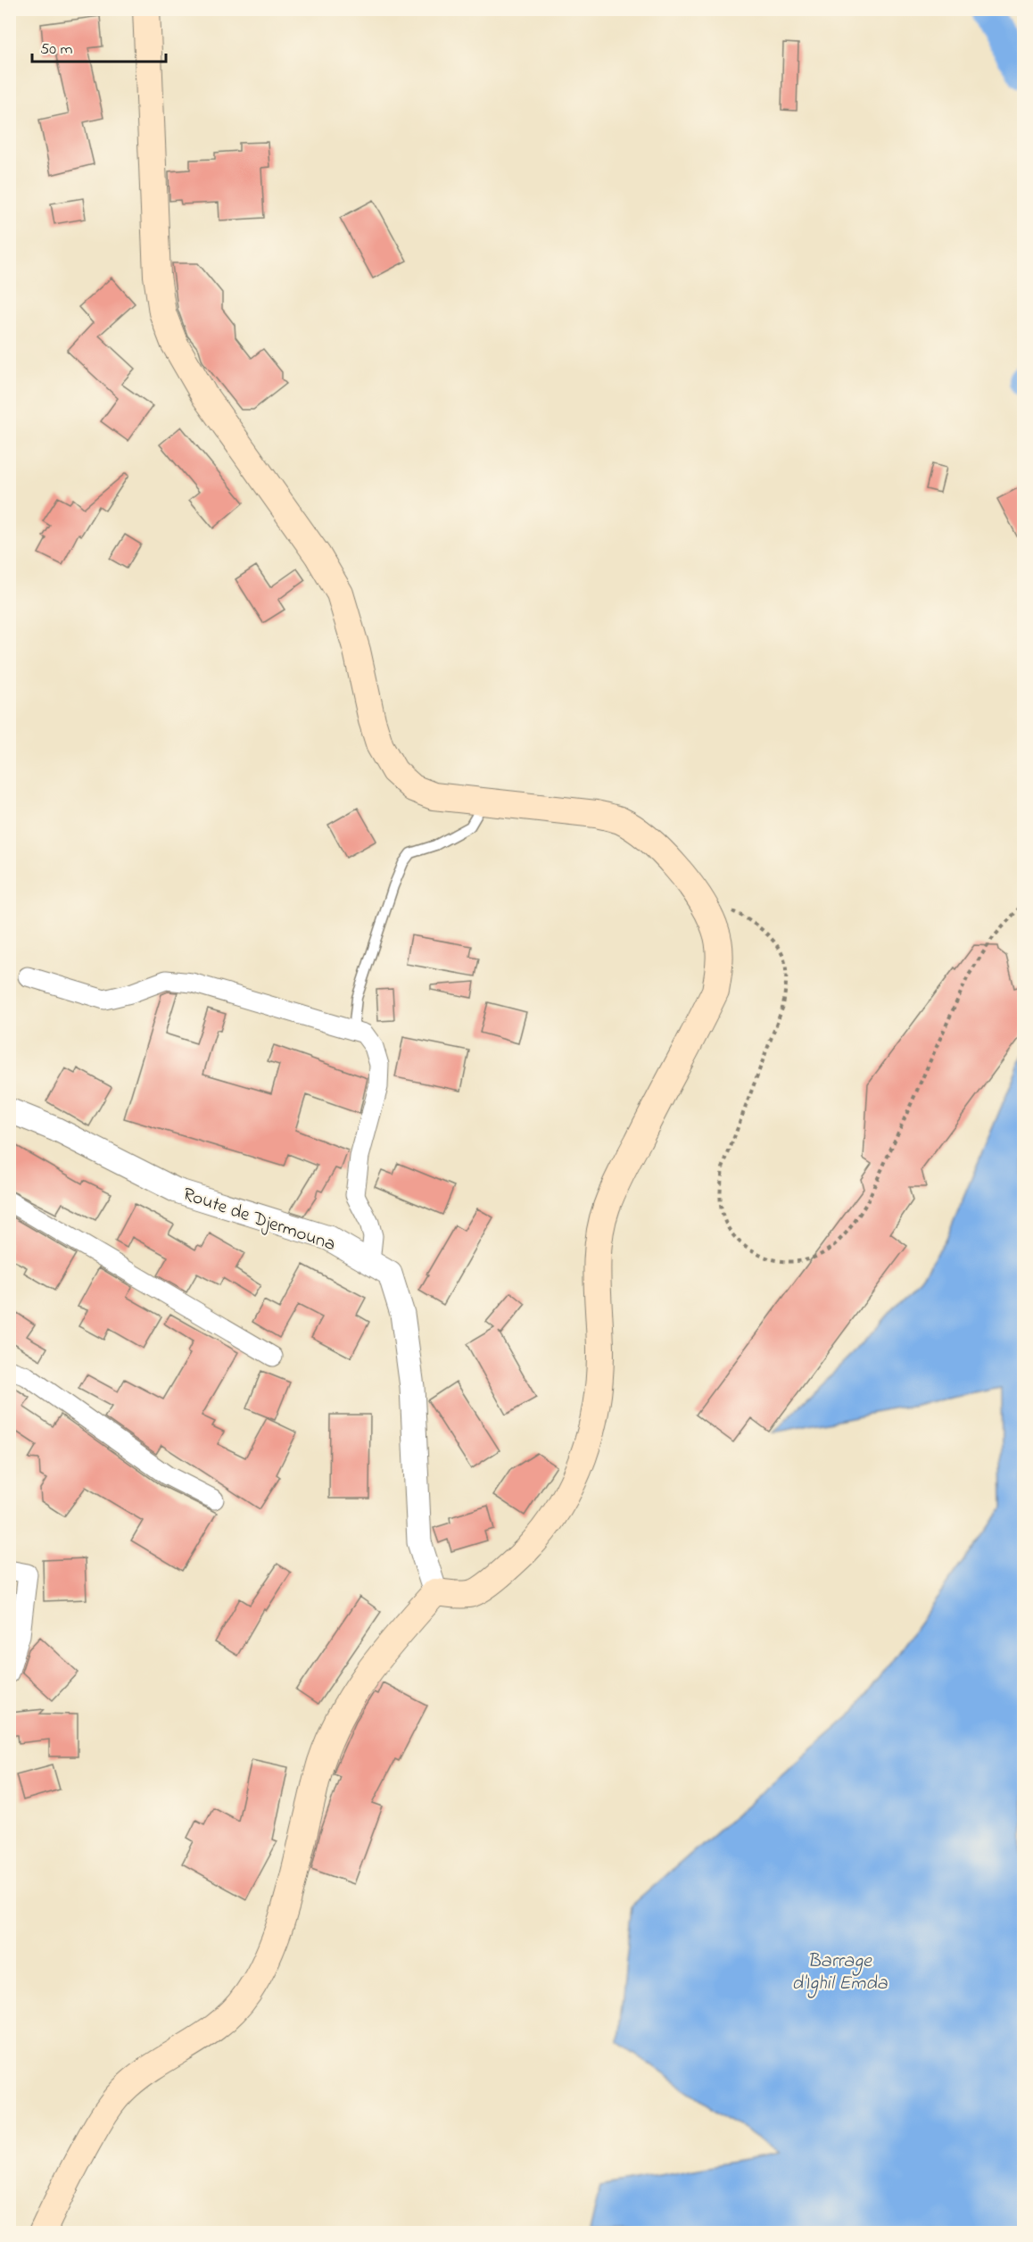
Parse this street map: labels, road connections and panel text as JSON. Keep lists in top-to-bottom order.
{
  "streets": {
    "street": ["Route de Djermouna"]
  },
  "water": ["Barrage d'Ighil Emda"],
  "scale_bar": "50 m"
}
